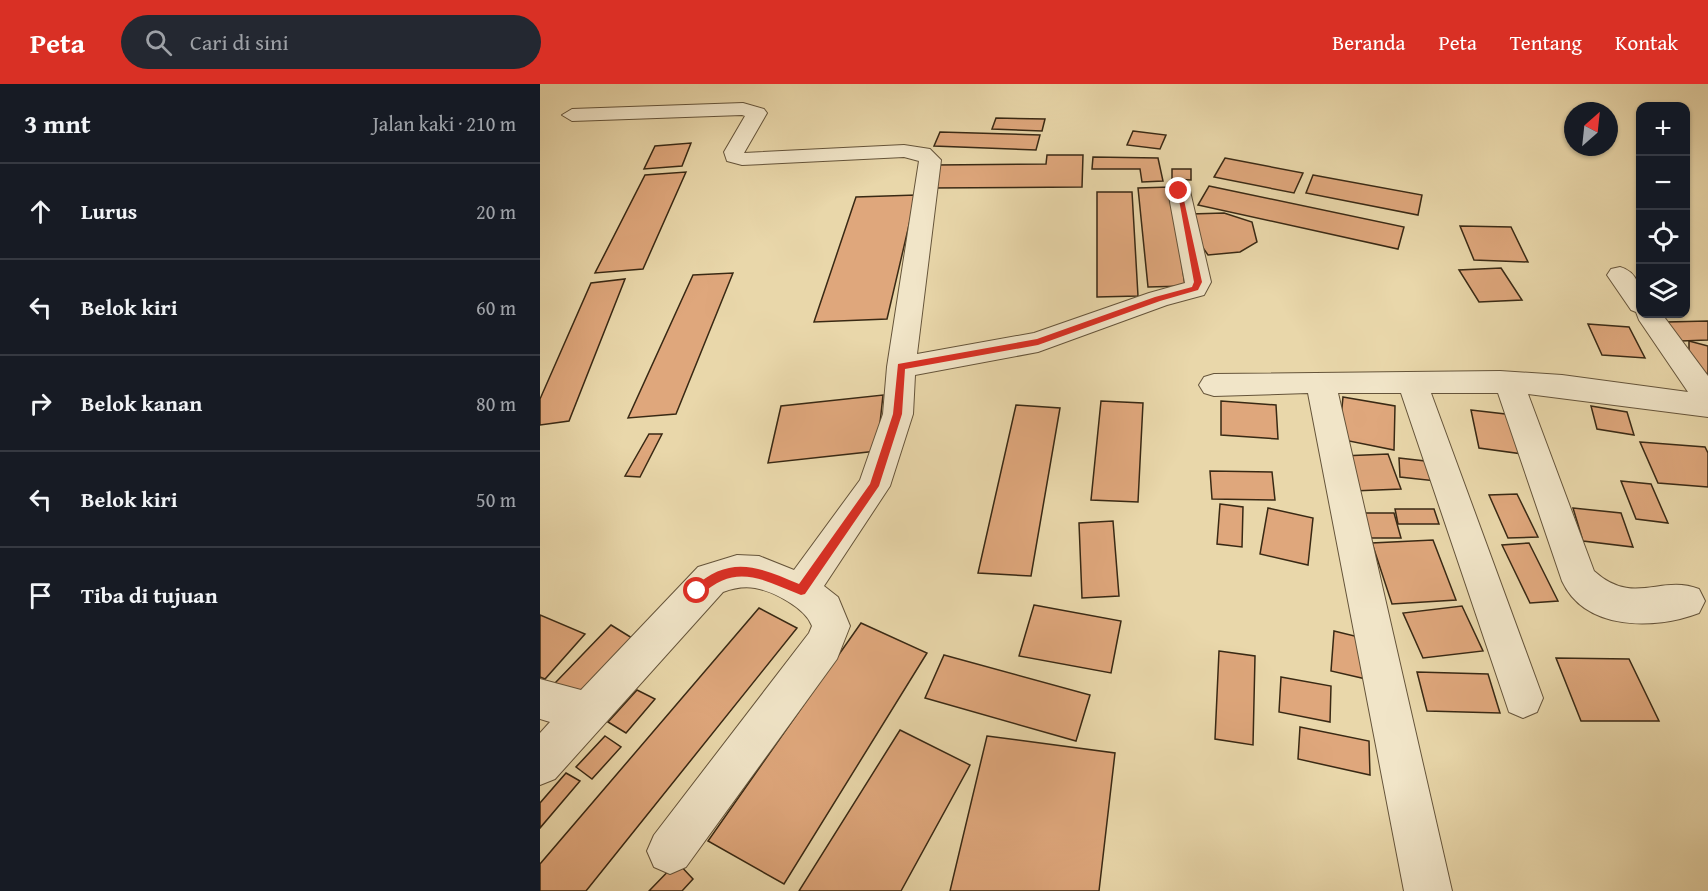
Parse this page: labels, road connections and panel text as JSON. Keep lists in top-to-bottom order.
{
  "north": "top right",
  "page": {
    "header": "Peta",
    "search": "Cari di sini",
    "nav": [
      "Beranda",
      "Peta",
      "Tentang",
      "Kontak"
    ],
    "heading": ["3 mnt", "Jalan kaki · 210 m"],
    "map_buttons": ["+", "−"],
    "list": [
      ["Lurus", "20 m"],
      ["Belok kiri", "60 m"],
      ["Belok kanan", "80 m"],
      ["Belok kiri", "50 m"],
      "Tiba di tujuan"
    ]
  }
}
